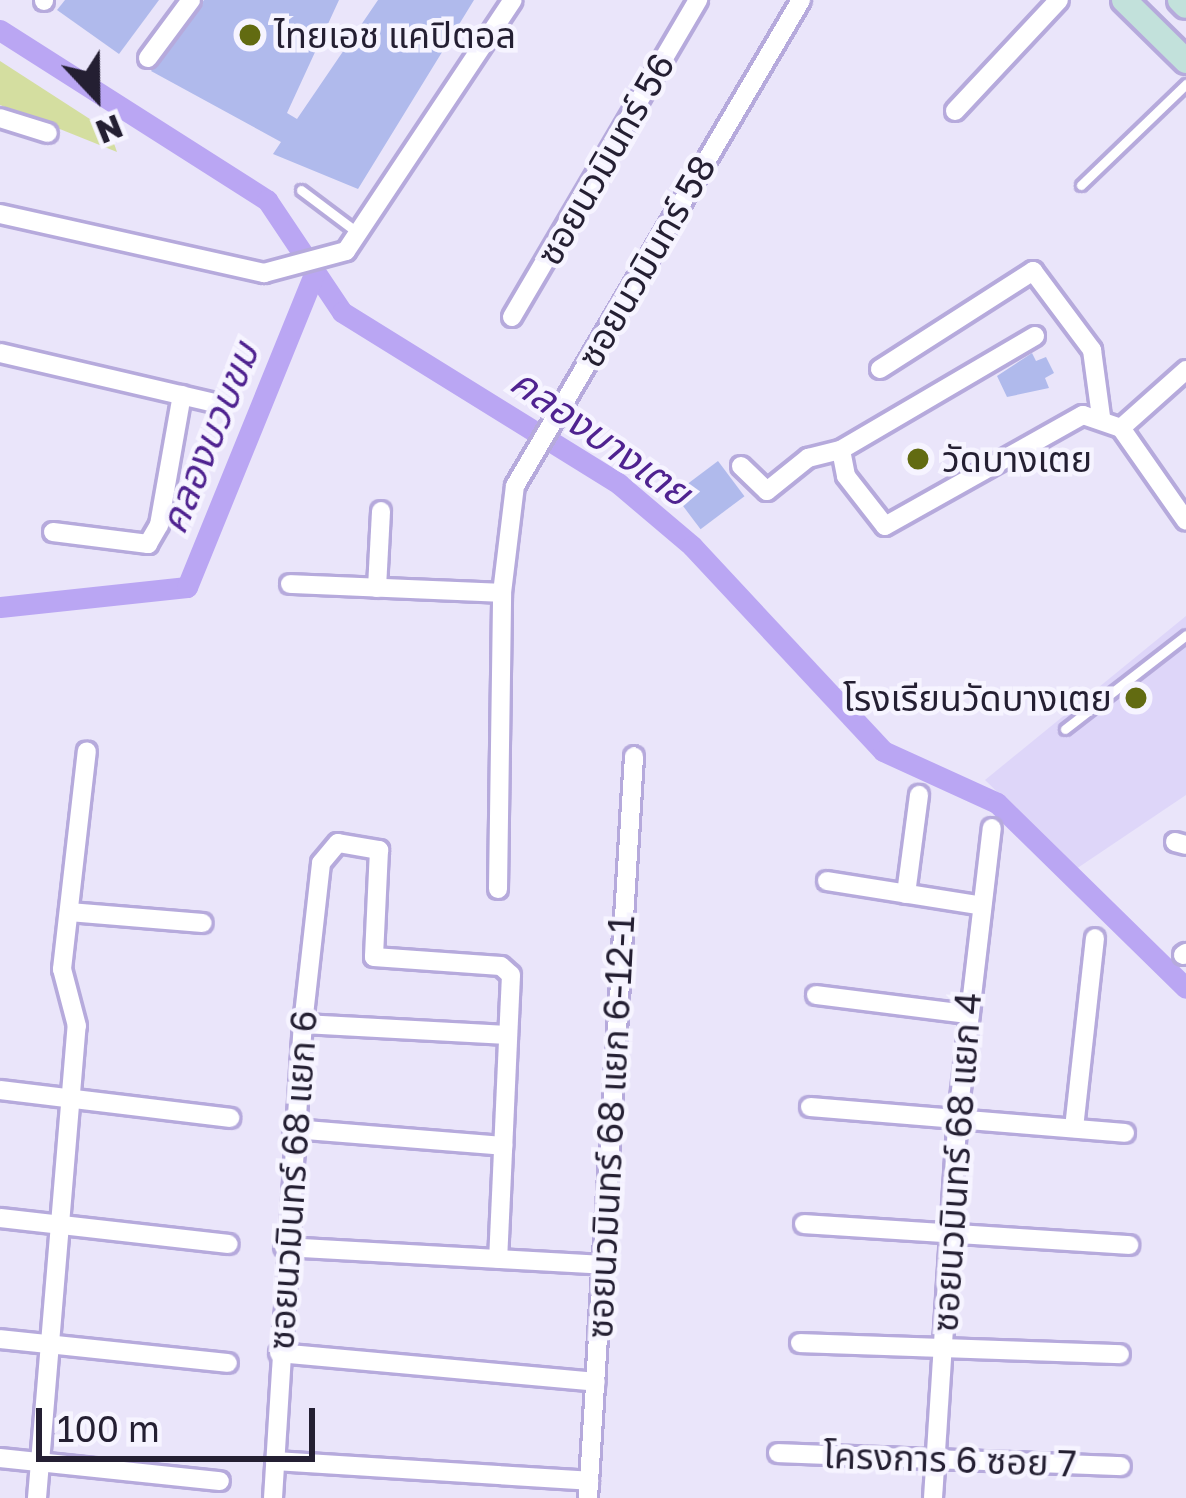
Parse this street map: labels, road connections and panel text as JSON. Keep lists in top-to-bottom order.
{
  "streets": {
    "street": [
      "ซอยนวมินทร์ 56",
      "ซอยนวมินทร์ 58",
      "ซอยนวมินทร์ 68 แยก 6-12-1",
      "ซอยนวมินทร์ 68 แยก 4",
      "ซอยนวมินทร์ 68 แยก 6",
      "โครงการ 6 ซอย 7"
    ]
  },
  "crossings": [
    ["ซอยนวมินทร์ 68 แยก 4", "โครงการ 6 ซอย 7"]
  ],
  "water": ["คลองบางเตย", "คลองบวบขม"],
  "places": ["ไทยเอช แคปิตอล", "วัดบางเตย", "โรงเรียนวัดบางเตย"],
  "scale_bar": "100 m",
  "north": "bottom"
}
